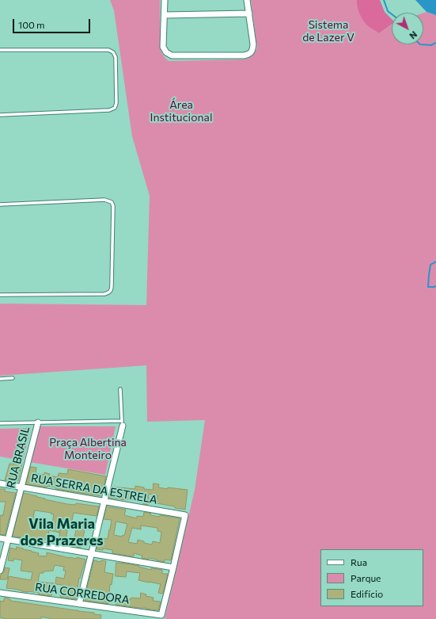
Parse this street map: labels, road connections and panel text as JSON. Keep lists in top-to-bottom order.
{
  "streets": {
    "street": ["RUA BRASIL", "RUA SERRA DA ESTRELA", "RUA CORREDORA"]
  },
  "crossings": [
    ["RUA BRASIL", "RUA SERRA DA ESTRELA"],
    ["RUA SERRA DA ESTRELA", "RUA CORREDORA"]
  ],
  "districts": ["Vila Maria dos Prazeres"],
  "parks": ["Sistema de Lazer V", "Área Institucional", "Praça Albertina Monteiro"],
  "legend": ["Rua", "Parque", "Edifício"],
  "scale_bar": "100 m",
  "north": "bottom right"
}
